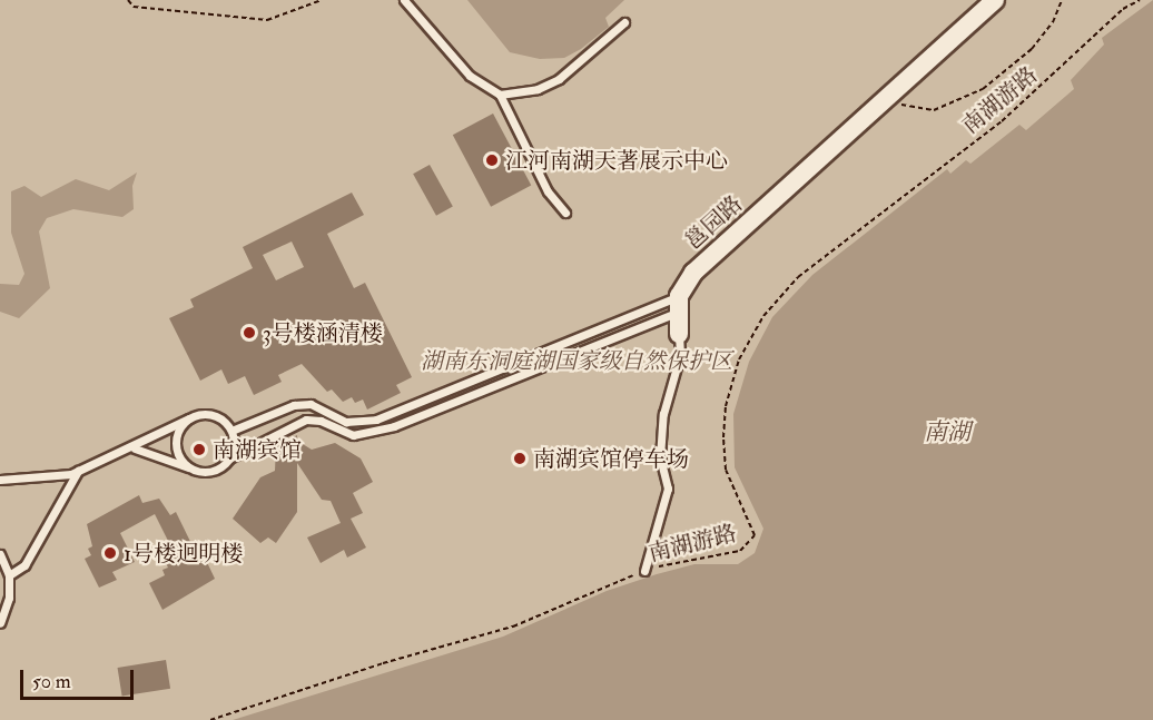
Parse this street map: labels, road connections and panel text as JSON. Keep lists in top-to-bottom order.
{
  "streets": {
    "street": ["邕园路"],
    "path": ["南湖游路"]
  },
  "water": ["南湖"],
  "parks": ["湖南东洞庭湖国家级自然保护区"],
  "places": [
    "江河南湖天著展示中心",
    "3号楼涵清楼",
    "南湖宾馆",
    "南湖宾馆停车场",
    "1号楼迥明楼"
  ],
  "scale_bar": "50 m"
}
